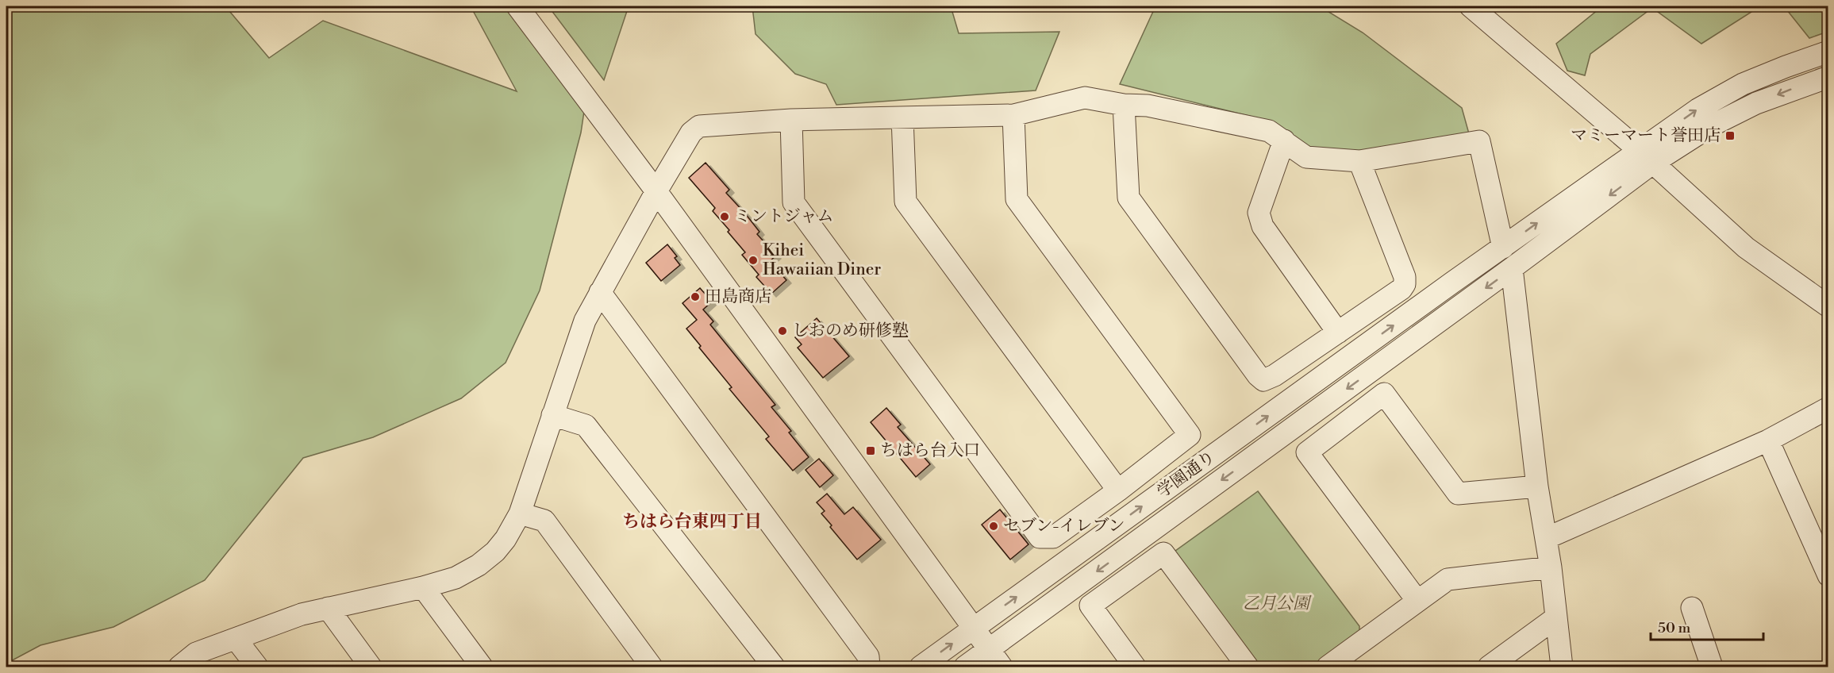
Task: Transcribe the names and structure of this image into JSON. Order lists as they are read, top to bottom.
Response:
{
  "streets": {
    "street": ["学園通り"]
  },
  "districts": ["ちはら台東四丁目"],
  "parks": ["乙月公園"],
  "places": {
    "transit": ["マミーマート誉田店", "ちはら台入口"],
    "other": [
      "ミントジャム",
      "Kihei Hawaiian Diner",
      "田島商店",
      "しおのめ研修塾",
      "セブン-イレブン"
    ]
  },
  "scale_bar": "50 m"
}
